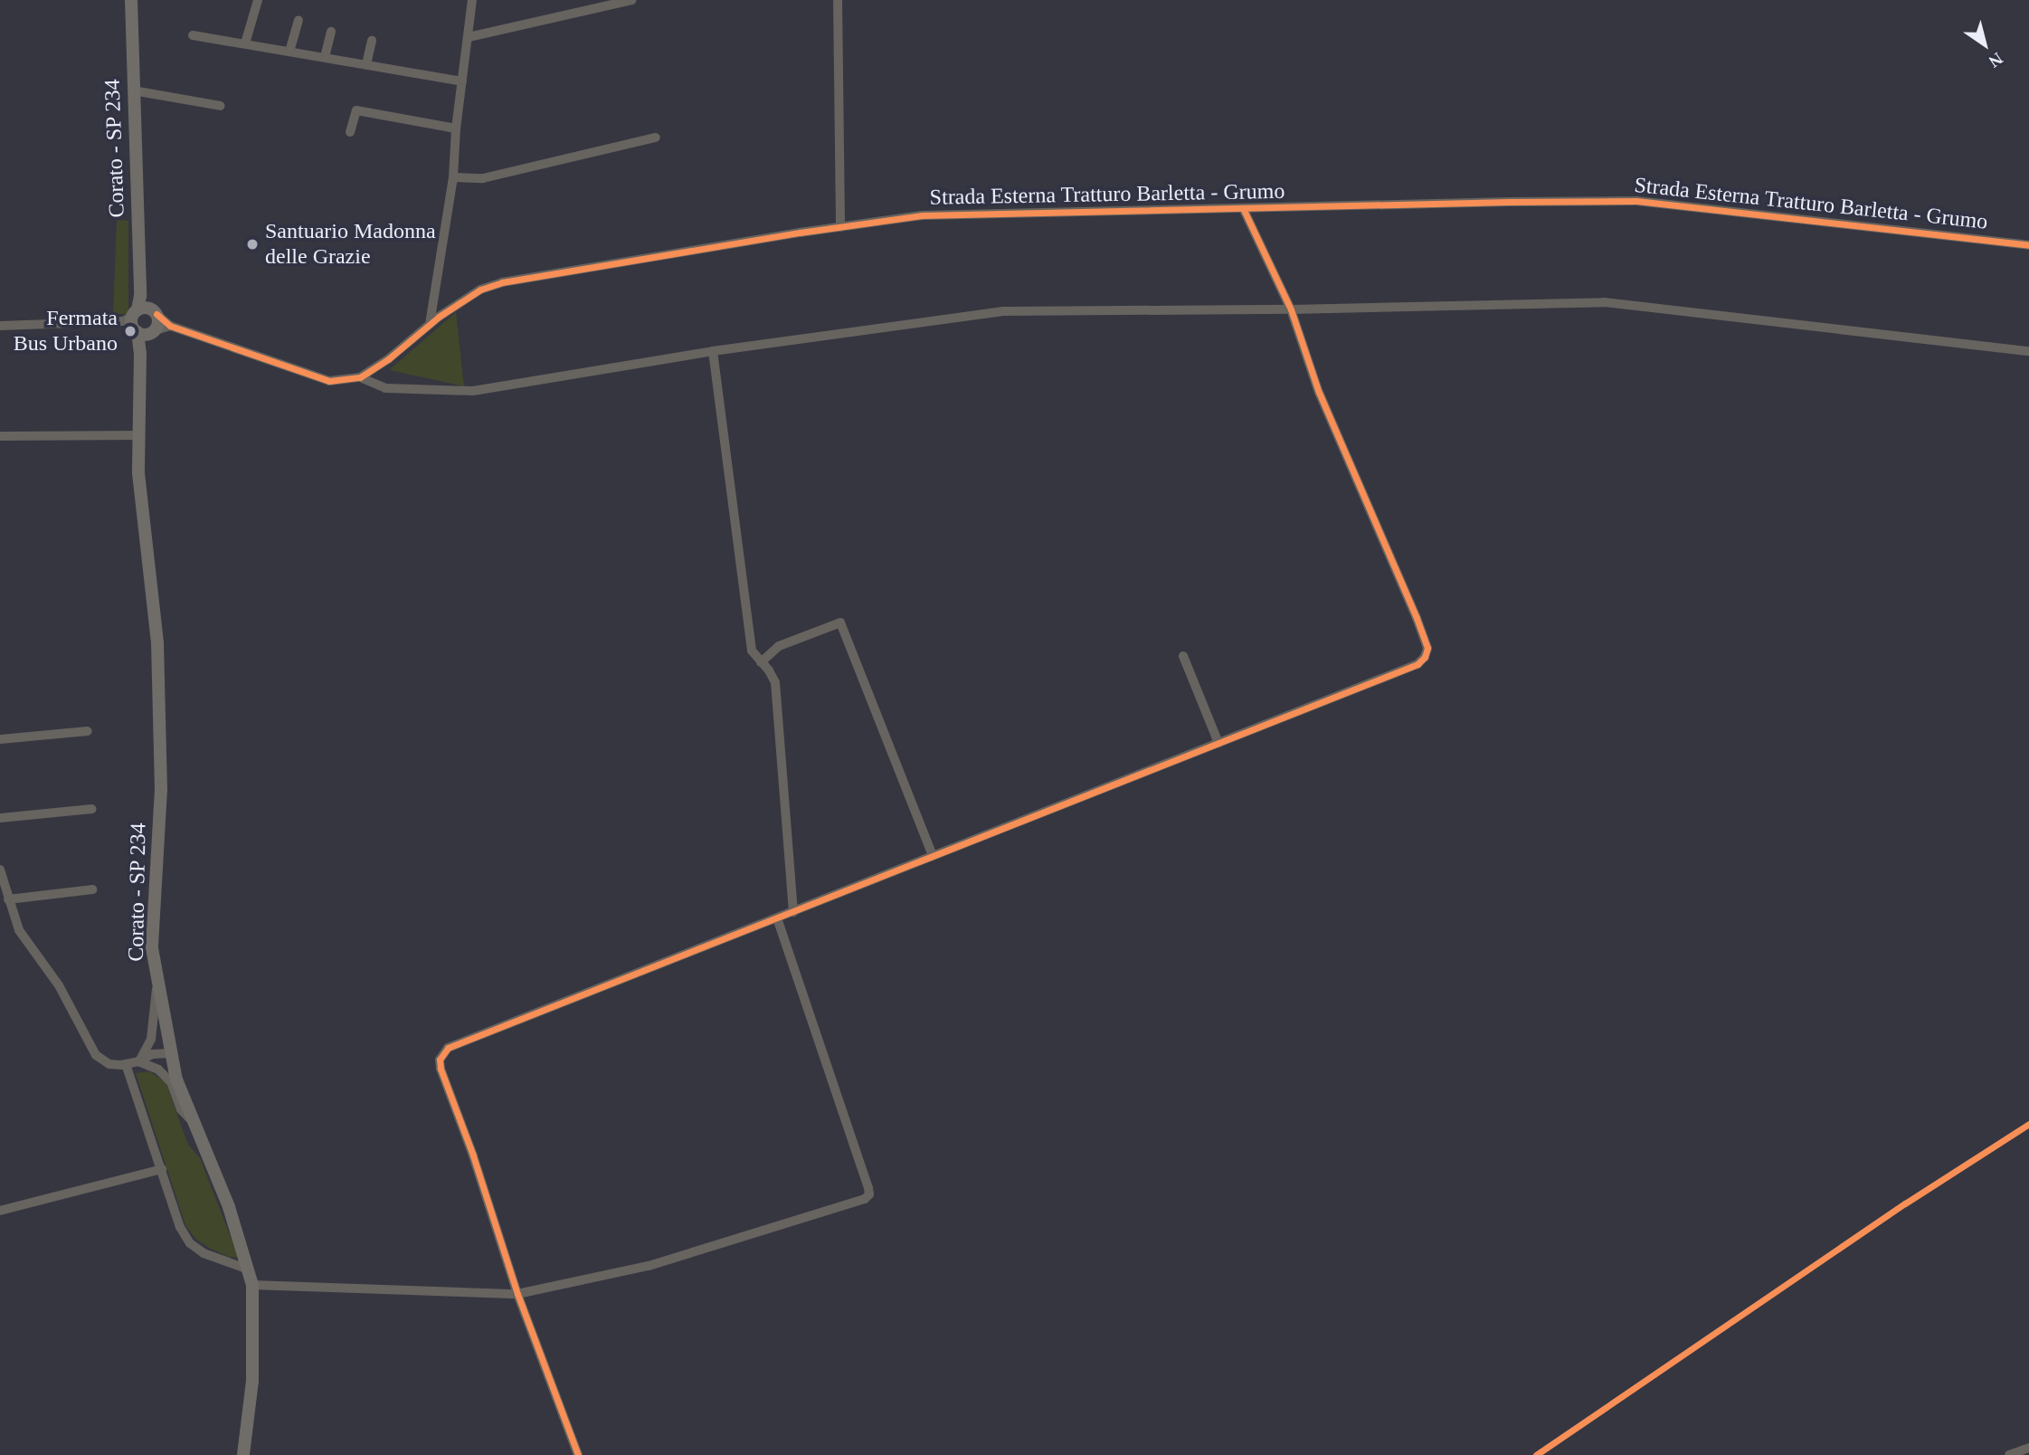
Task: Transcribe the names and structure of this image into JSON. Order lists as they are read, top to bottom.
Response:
{
  "streets": {
    "main road": ["Corato - SP 234"],
    "street": ["Strada Esterna Tratturo Barletta - Grumo"]
  },
  "crossings": [
    ["Corato - SP 234", "Strada Esterna Tratturo Barletta - Grumo"]
  ],
  "places": ["Santuario Madonna delle Grazie", "Fermata Bus Urbano"],
  "north": "bottom right"
}
